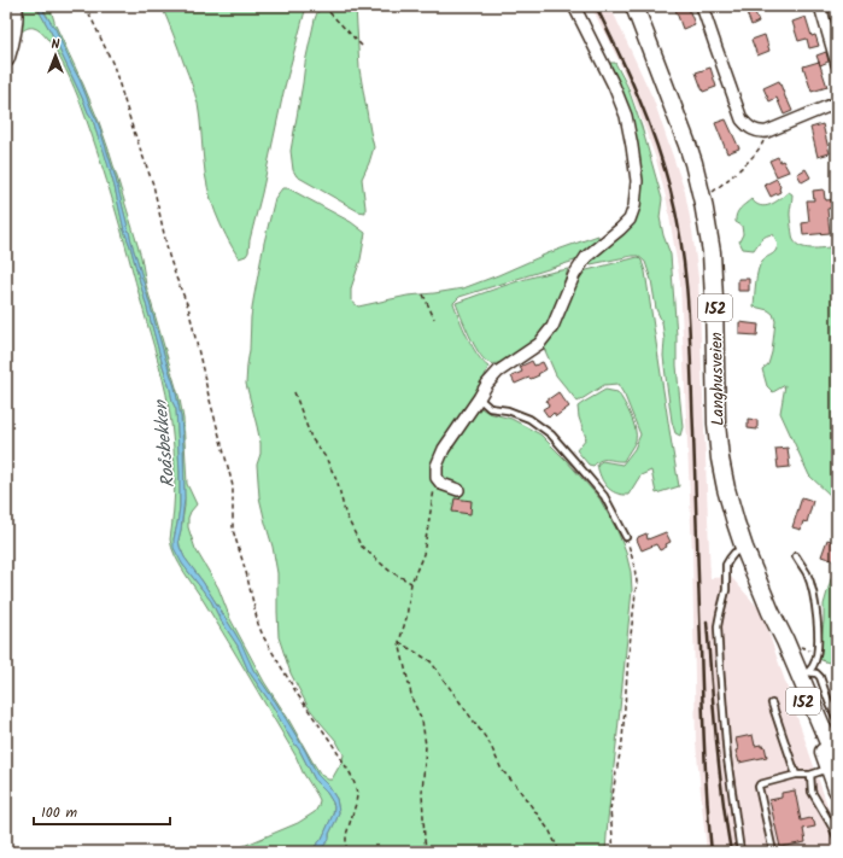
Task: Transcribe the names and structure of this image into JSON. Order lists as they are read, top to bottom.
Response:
{
  "streets": {
    "main road": ["152", "Langhusveien"]
  },
  "water": ["Roåsbekken"],
  "scale_bar": "100 m",
  "north": "top"
}
